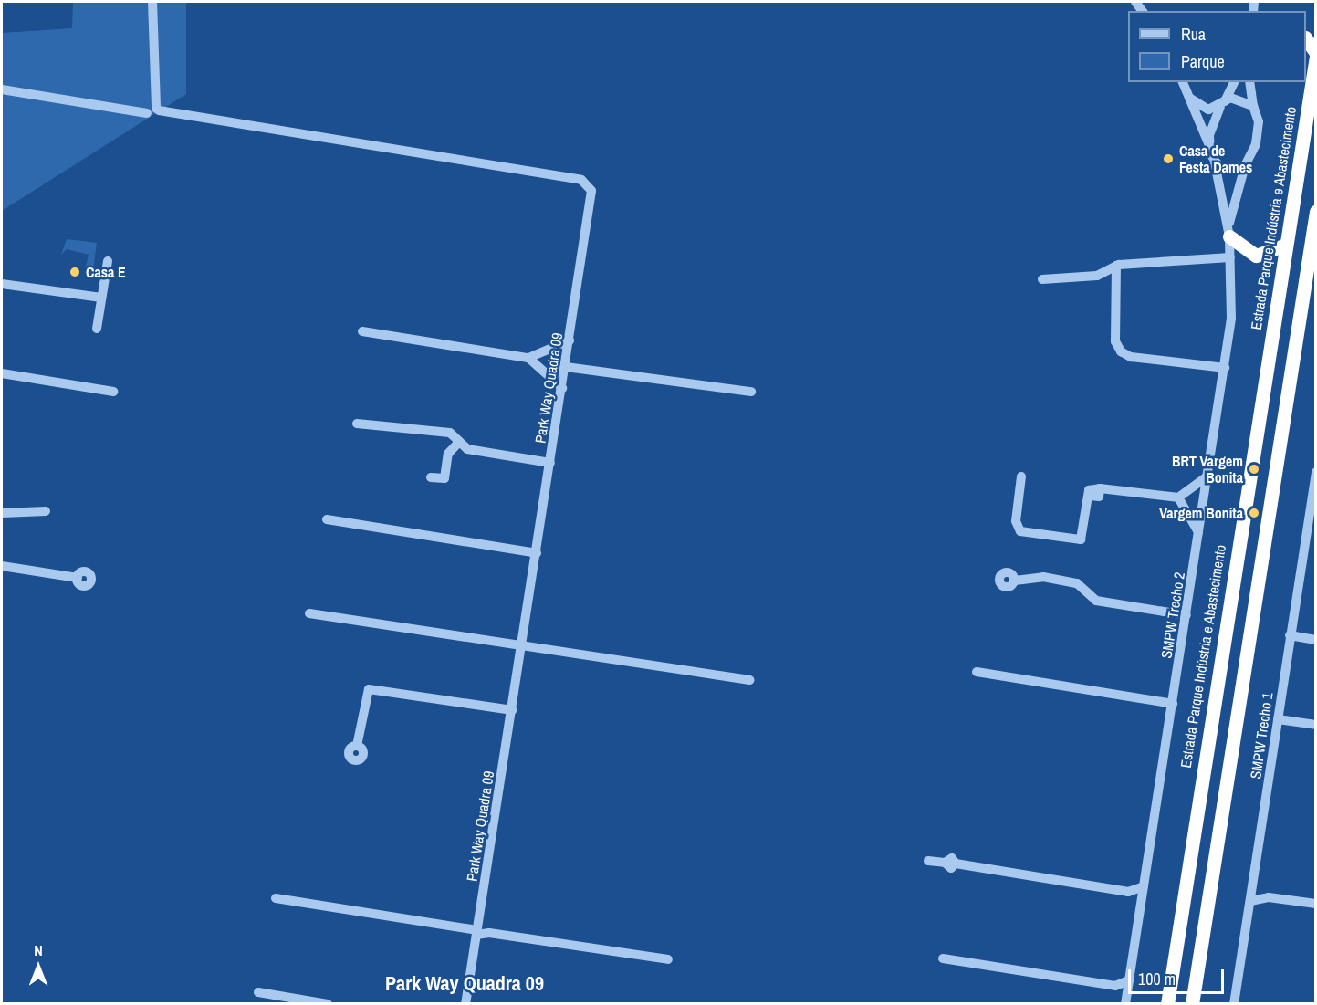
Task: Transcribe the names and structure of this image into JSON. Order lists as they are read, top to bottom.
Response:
{
  "streets": {
    "highway": ["Estrada Parque Indústria e Abastecimento"],
    "street": ["Park Way Quadra 09", "SMPW Trecho 2", "SMPW Trecho 1"]
  },
  "districts": ["Park Way Quadra 09"],
  "places": [
    "Casa de Festa Dames",
    "Casa E",
    "BRT Vargem Bonita",
    "Vargem Bonita"
  ],
  "legend": ["Rua", "Parque"],
  "scale_bar": "100 m",
  "north": "top"
}
